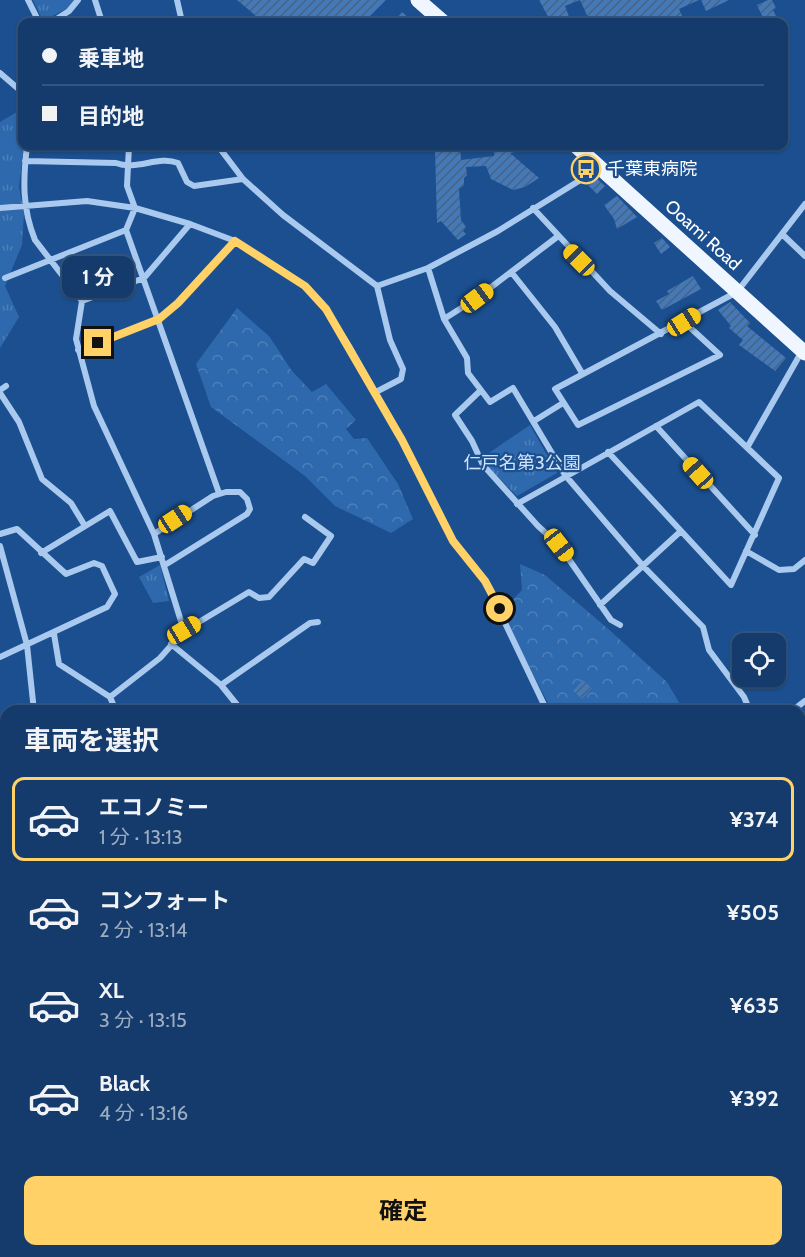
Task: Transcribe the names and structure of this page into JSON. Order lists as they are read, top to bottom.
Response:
{
  "streets": {
    "main road": ["Ooami Road"]
  },
  "parks": ["仁戸名第3公園"],
  "places": {
    "bus stop": ["千葉東病院"]
  },
  "page": {
    "banner": ["乗車地", "目的地"],
    "bubble": "1 分",
    "heading": "車両を選択",
    "list": [
      {
        "name": "エコノミー",
        "note": "1 分 · 13:13",
        "value": "¥374"
      },
      {
        "name": "コンフォート",
        "note": "2 分 · 13:14",
        "value": "¥505"
      },
      {
        "name": "XL",
        "note": "3 分 · 13:15",
        "value": "¥635"
      },
      {
        "name": "Black",
        "note": "4 分 · 13:16",
        "value": "¥392"
      }
    ],
    "buttons": "確定"
  }
}
